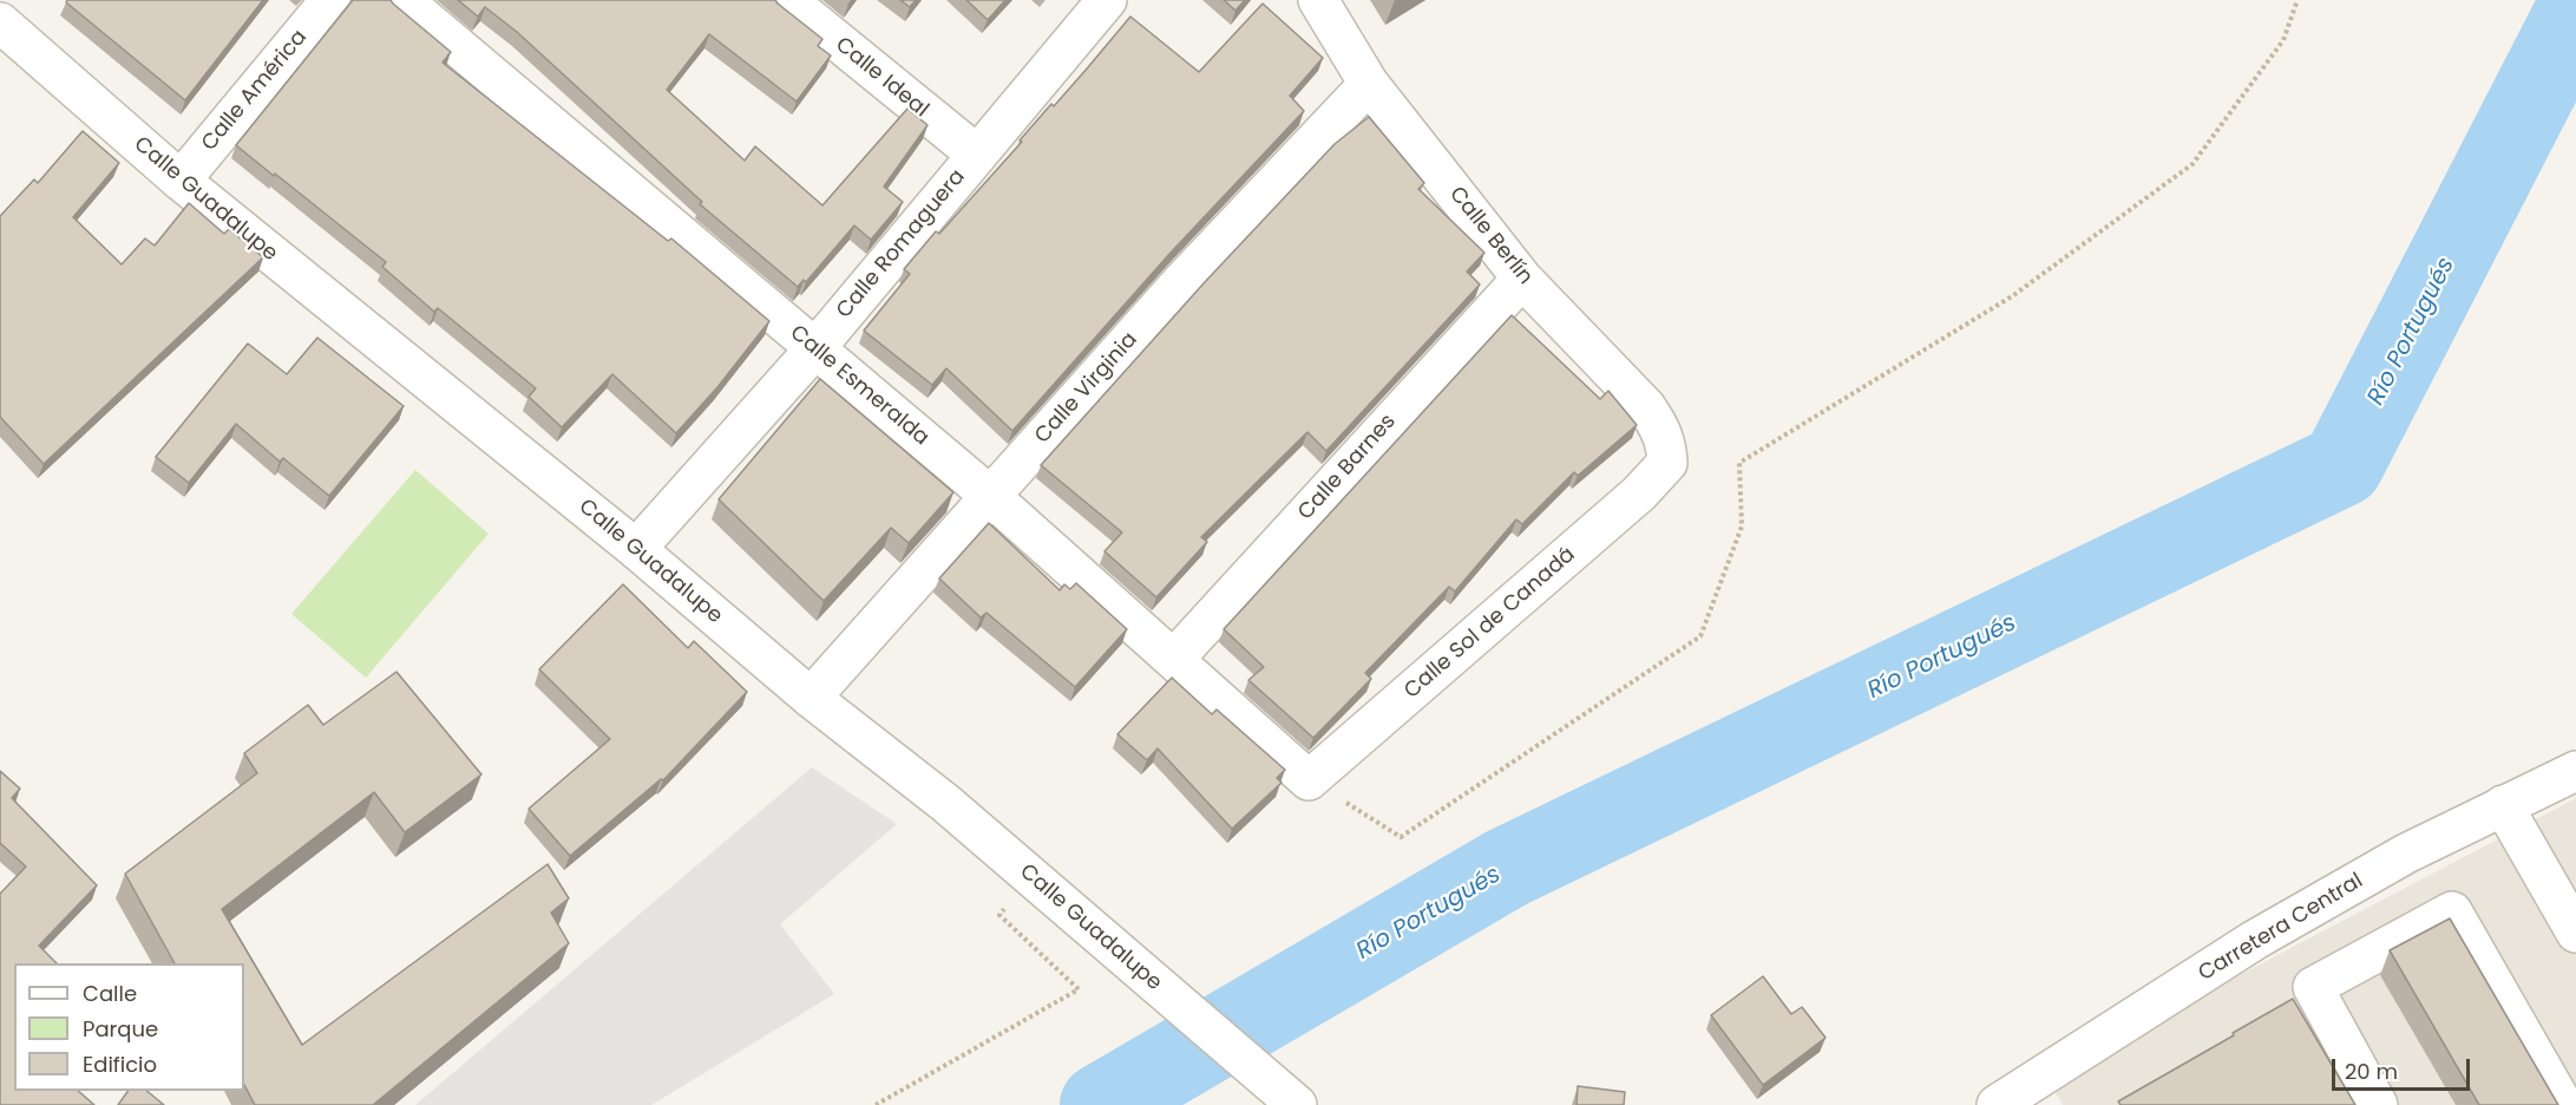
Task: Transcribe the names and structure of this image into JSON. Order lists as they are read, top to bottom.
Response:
{
  "streets": {
    "street": [
      "Calle Ideal",
      "Calle América",
      "Calle Guadalupe",
      "Calle Berlín",
      "Calle Romaguera",
      "Calle Esmeralda",
      "Calle Virginia",
      "Calle Barnes",
      "Calle Sol de Canadá",
      "Carretera Central"
    ]
  },
  "crossings": [
    ["Calle Ideal", "Calle Romaguera"],
    ["Calle América", "Calle Guadalupe"],
    ["Calle Guadalupe", "Calle Romaguera"],
    ["Calle Guadalupe", "Calle Virginia"],
    ["Calle Berlín", "Calle Virginia"],
    ["Calle Berlín", "Calle Barnes"],
    ["Calle Berlín", "Calle Sol de Canadá"],
    ["Calle Romaguera", "Calle Esmeralda"],
    ["Calle Esmeralda", "Calle Virginia"],
    ["Calle Esmeralda", "Calle Barnes"],
    ["Calle Esmeralda", "Calle Sol de Canadá"]
  ],
  "water": ["Río Portugués"],
  "legend": ["Calle", "Parque", "Edificio"],
  "scale_bar": "20 m"
}
